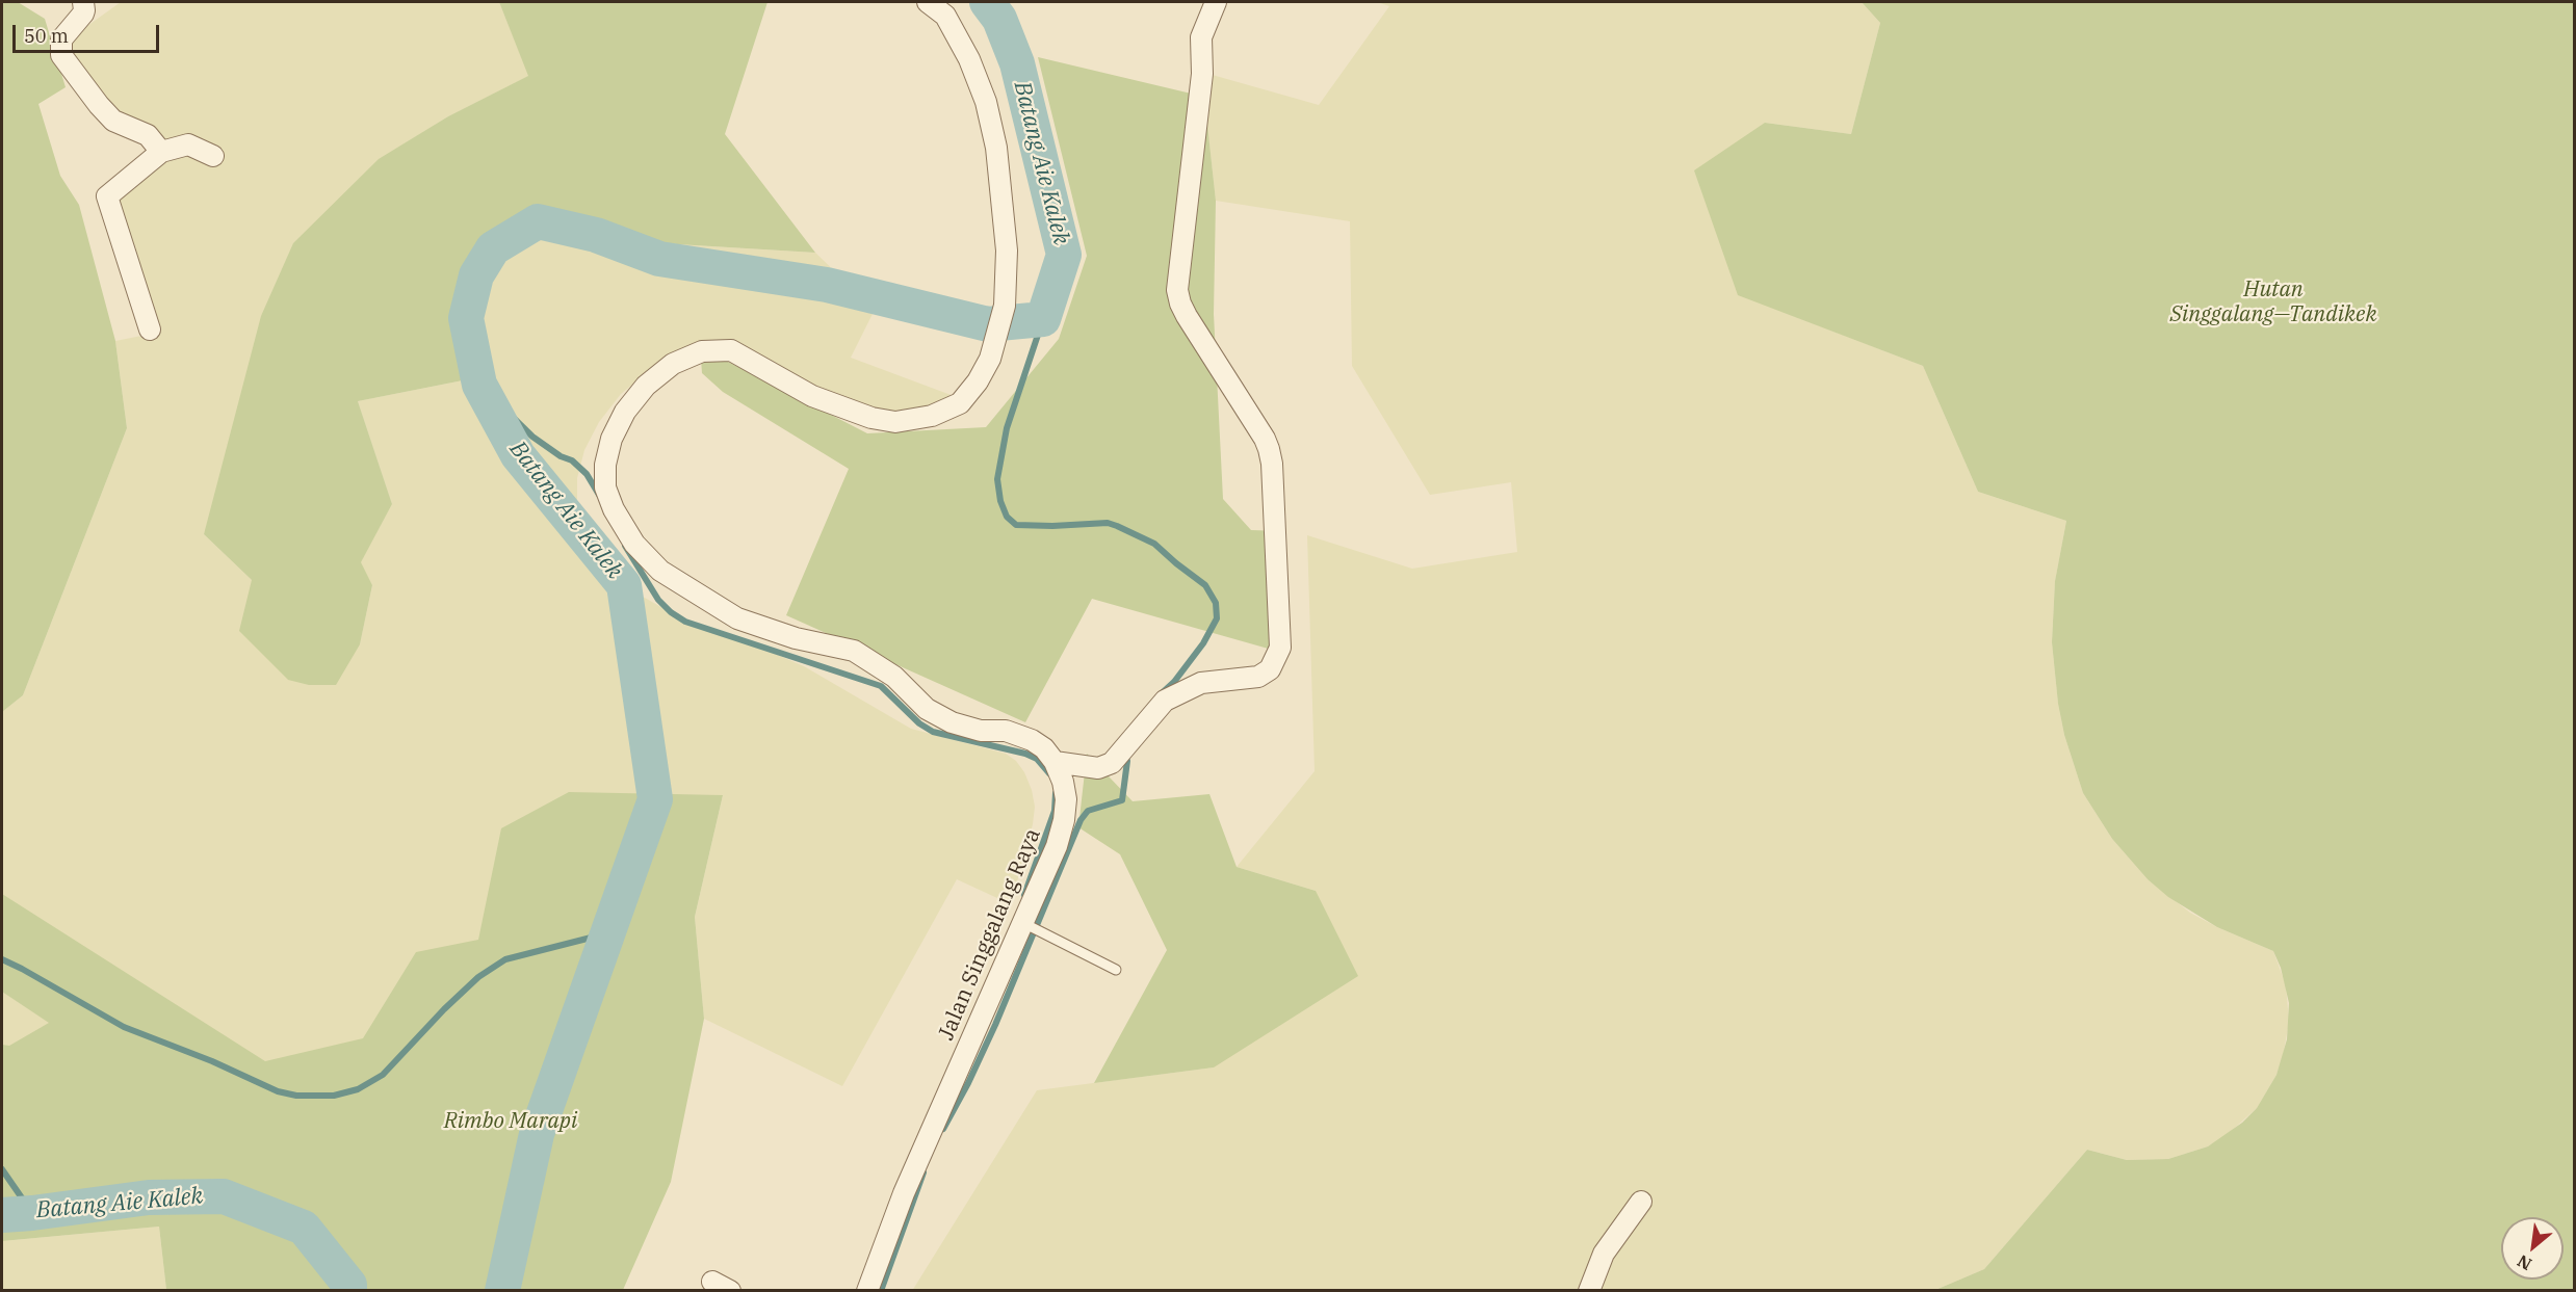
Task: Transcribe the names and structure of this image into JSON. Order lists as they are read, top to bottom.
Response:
{
  "streets": {
    "street": ["Jalan Singgalang Raya"]
  },
  "water": ["Batang Aie Kalek"],
  "parks": ["Hutan Singgalang—Tandikek", "Rimbo Marapi"],
  "scale_bar": "50 m",
  "north": "bottom left"
}
